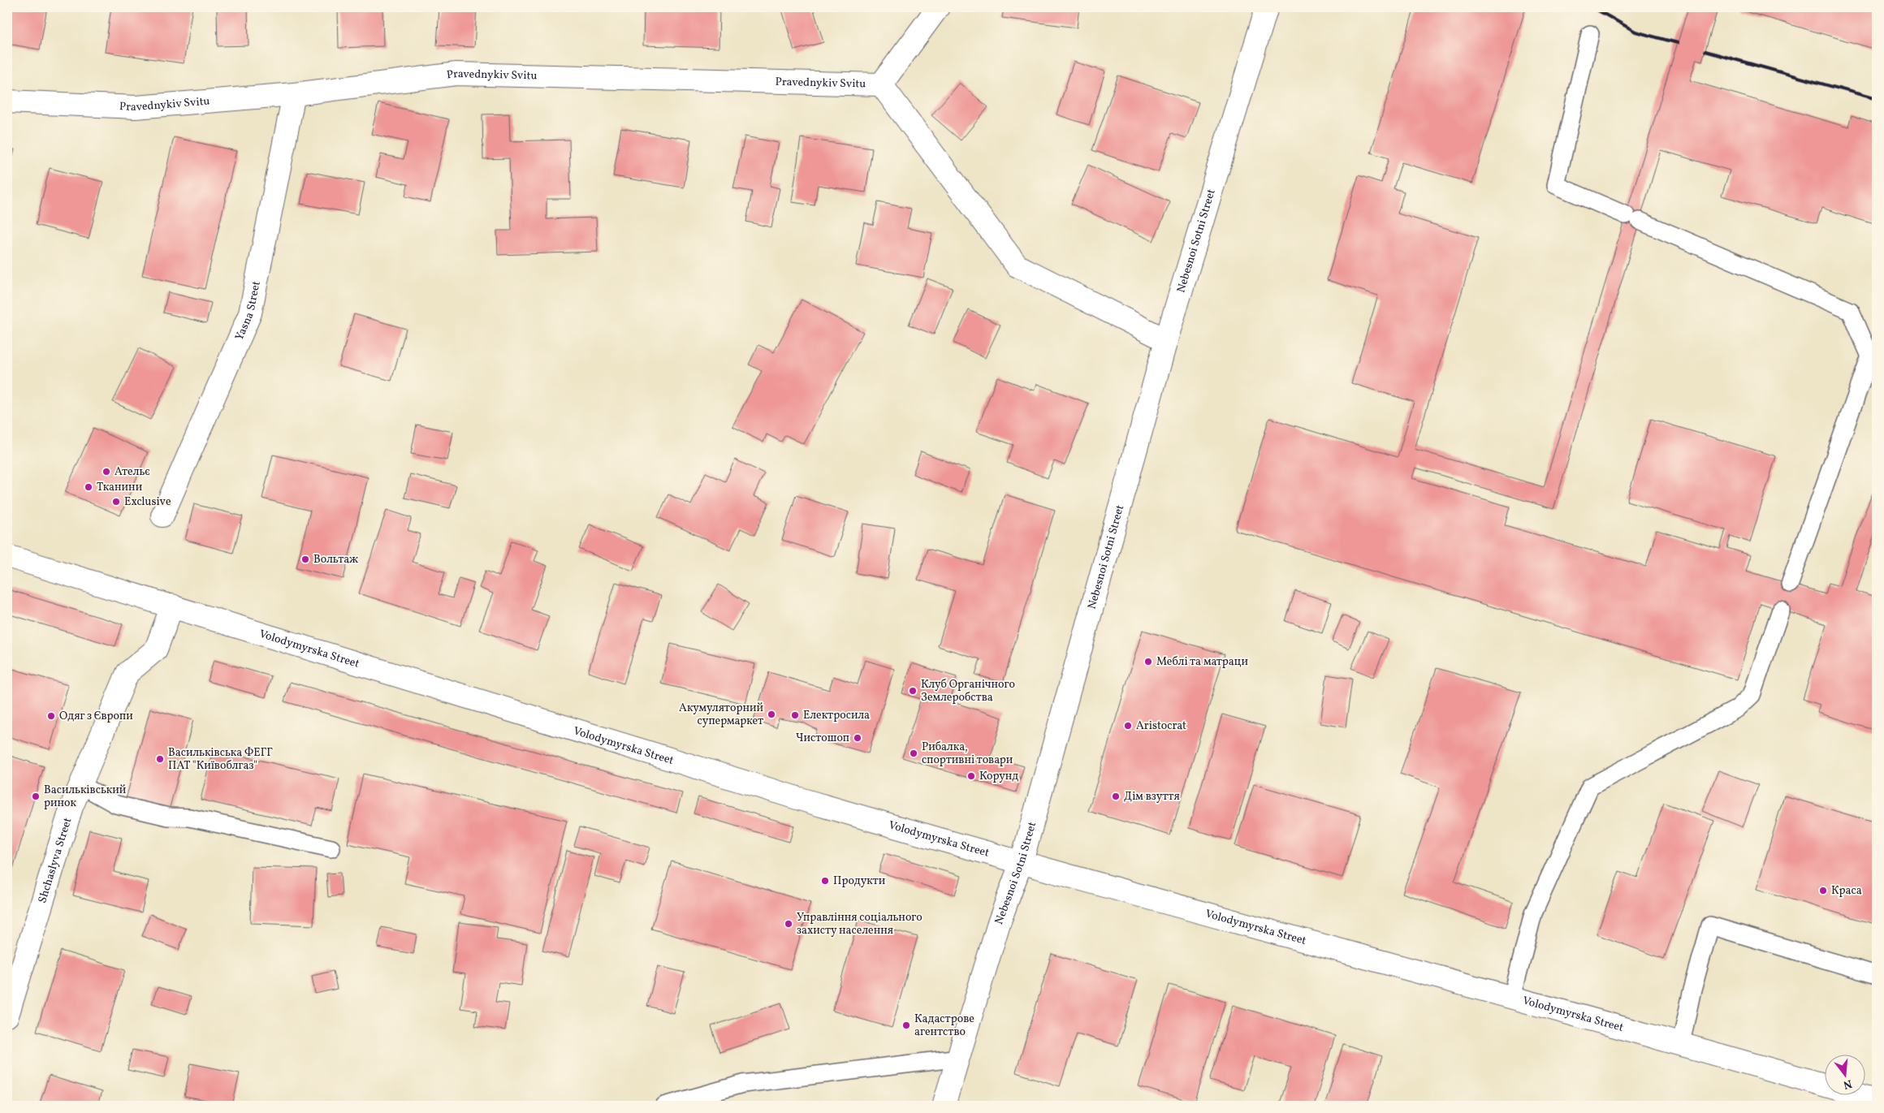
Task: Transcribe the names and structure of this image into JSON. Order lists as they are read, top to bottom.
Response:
{
  "streets": {
    "street": [
      "Pravednykiv Svitu",
      "Nebesnoi Sotni Street",
      "Yasna Street",
      "Volodymyrska Street",
      "Shchaslyva Street"
    ]
  },
  "crossings": [
    ["Pravednykiv Svitu", "Yasna Street"],
    ["Nebesnoi Sotni Street", "Volodymyrska Street"],
    ["Volodymyrska Street", "Shchaslyva Street"]
  ],
  "places": [
    "Ательє",
    "Тканини",
    "Exclusive",
    "Вольтаж",
    "Меблі та матраци",
    "Клуб Органічного Землеробства",
    "Акумуляторний супермаркет",
    "Електросила",
    "Одяг з Європи",
    "Aristocrat",
    "Чистошоп",
    "Рибалка, спортивні товари",
    "Васильківська ФЕГГ ПАТ \"Київоблгаз\"",
    "Корунд",
    "Васильківський ринок",
    "Дім взуття",
    "Продукти",
    "Краса",
    "Управління соціального захисту населення",
    "Кадастрове агентство"
  ],
  "north": "bottom"
}
